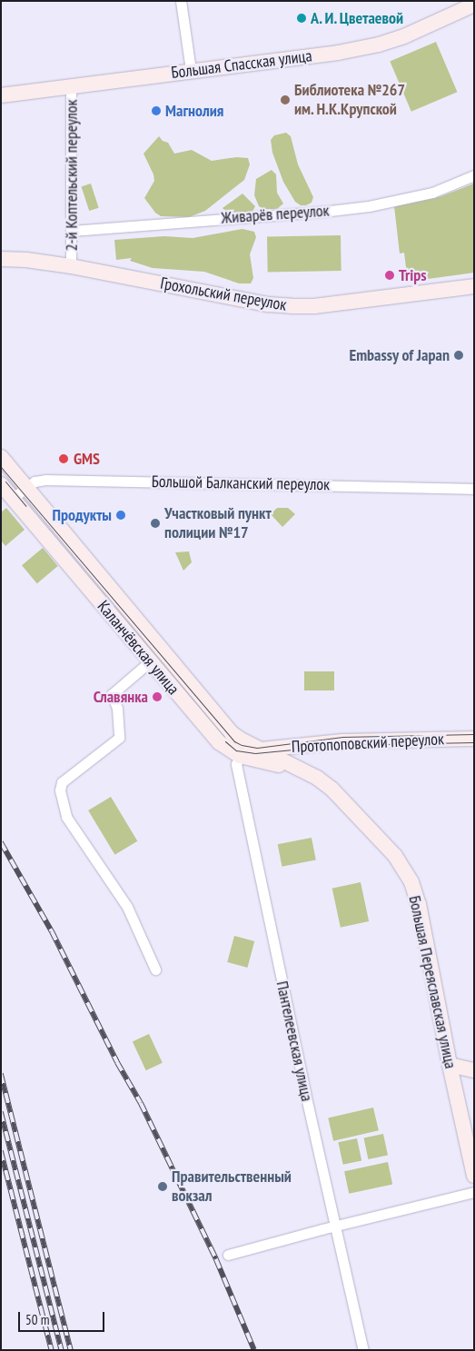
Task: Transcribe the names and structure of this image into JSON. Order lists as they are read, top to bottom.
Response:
{
  "streets": {
    "main road": [
      "Большая Спасская улица",
      "Грохольский переулок",
      "Каланчёвская улица",
      "Протопоповский переулок",
      "Большая Переяславская улица"
    ],
    "street": [
      "2-й Коптельский переулок",
      "Живарёв переулок",
      "Большой Балканский переулок",
      "Пантелеевская улица"
    ]
  },
  "crossings": [
    ["Большая Спасская улица", "2-й Коптельский переулок"],
    ["2-й Коптельский переулок", "Живарёв переулок"],
    ["2-й Коптельский переулок", "Грохольский переулок"],
    ["Большой Балканский переулок", "Каланчёвская улица"],
    ["Каланчёвская улица", "Протопоповский переулок"],
    ["Каланчёвская улица", "Большая Переяславская улица"],
    ["Каланчёвская улица", "Пантелеевская улица"],
    ["Протопоповский переулок", "Большая Переяславская улица"]
  ],
  "places": [
    "А. И. Цветаевой",
    "Библиотека №267 им. Н.К.Крупской",
    "Магнолия",
    "Trips",
    "Embassy of Japan",
    "GMS",
    "Продукты",
    "Участковый пункт полиции №17",
    "Славянка",
    "Правительственный вокзал"
  ],
  "scale_bar": "50 m"
}
